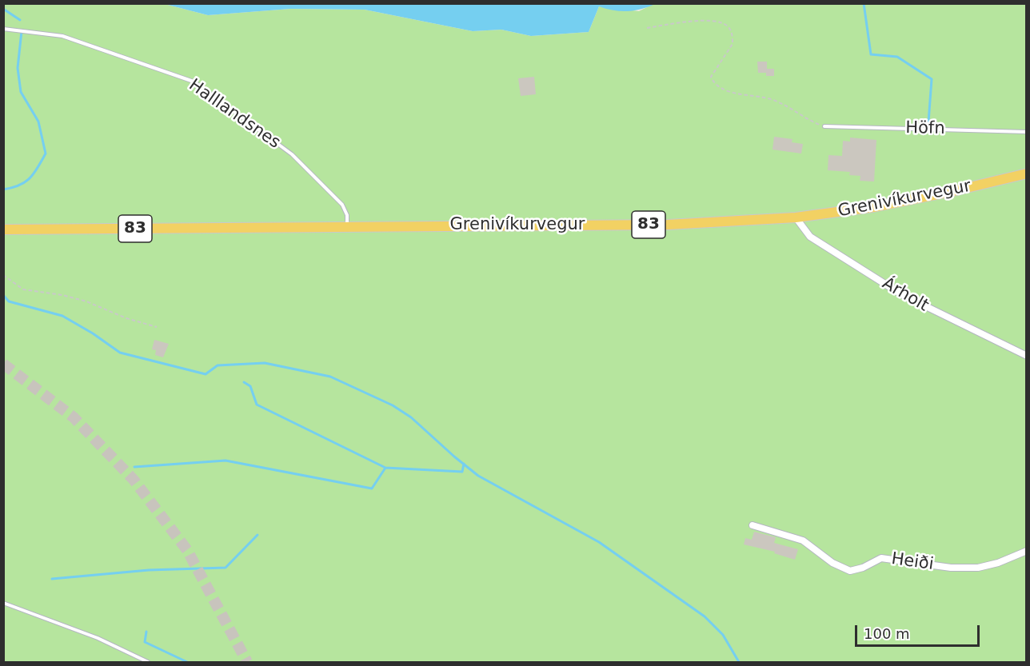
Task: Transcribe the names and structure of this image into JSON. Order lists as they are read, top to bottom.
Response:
{
  "streets": {
    "main road": ["Grenivíkurvegur", "83"],
    "street": ["Árholt", "Heiði"],
    "lane": ["Halllandsnes", "Höfn"]
  },
  "crossings": [
    ["Halllandsnes", "Grenivíkurvegur"],
    ["Grenivíkurvegur", "Árholt"]
  ],
  "scale_bar": "100 m"
}
